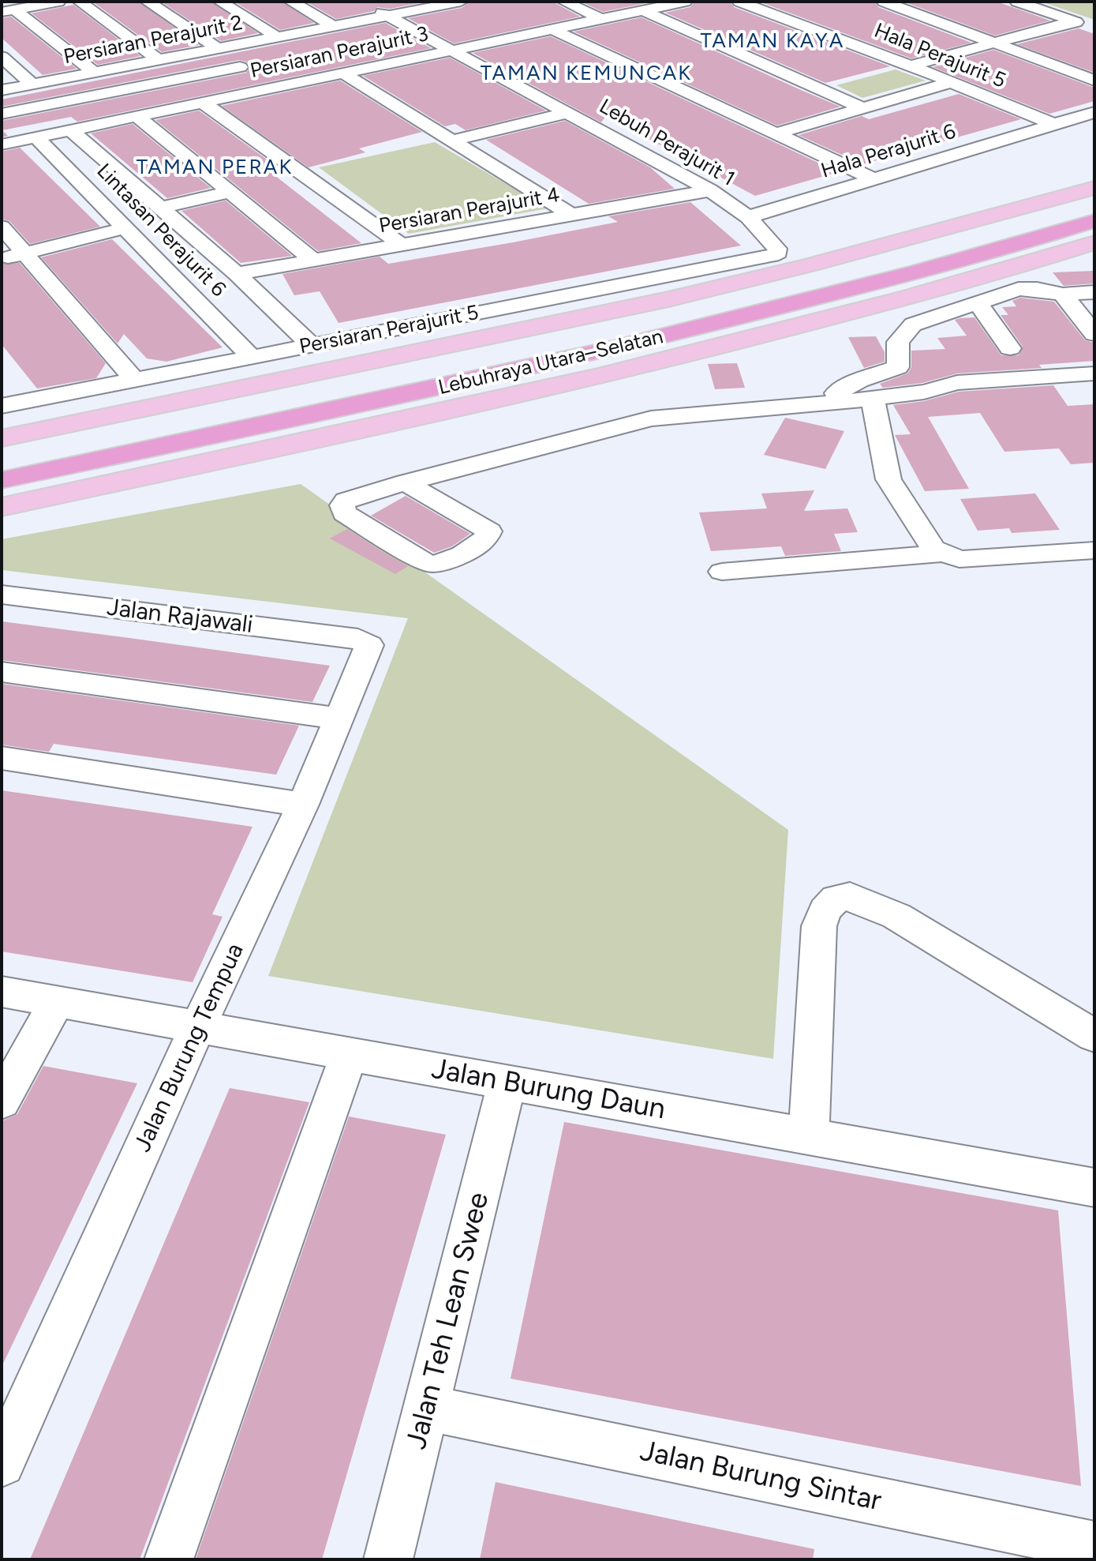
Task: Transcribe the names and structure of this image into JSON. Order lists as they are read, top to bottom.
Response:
{
  "streets": {
    "highway": ["Lebuhraya Utara–Selatan"],
    "street": [
      "Persiaran Perajurit 2",
      "Persiaran Perajurit 3",
      "Hala Perajurit 5",
      "Lebuh Perajurit 1",
      "Hala Perajurit 6",
      "Persiaran Perajurit 4",
      "Lintasan Perajurit 6",
      "Persiaran Perajurit 5",
      "Jalan Rajawali",
      "Jalan Burung Tempua",
      "Jalan Burung Daun",
      "Jalan Teh Lean Swee",
      "Jalan Burung Sintar"
    ]
  },
  "crossings": [
    ["Persiaran Perajurit 2", "Lebuh Perajurit 1"],
    ["Persiaran Perajurit 3", "Lebuh Perajurit 1"],
    ["Persiaran Perajurit 3", "Lintasan Perajurit 6"],
    ["Hala Perajurit 5", "Hala Perajurit 6"],
    ["Lebuh Perajurit 1", "Hala Perajurit 6"],
    ["Lebuh Perajurit 1", "Persiaran Perajurit 4"],
    ["Lebuh Perajurit 1", "Persiaran Perajurit 5"],
    ["Hala Perajurit 6", "Persiaran Perajurit 5"],
    ["Persiaran Perajurit 4", "Lintasan Perajurit 6"],
    ["Lintasan Perajurit 6", "Persiaran Perajurit 5"],
    ["Jalan Rajawali", "Jalan Burung Tempua"],
    ["Jalan Burung Tempua", "Jalan Burung Daun"],
    ["Jalan Burung Daun", "Jalan Teh Lean Swee"],
    ["Jalan Teh Lean Swee", "Jalan Burung Sintar"]
  ],
  "districts": ["TAMAN KAYA", "TAMAN KEMUNCAK", "TAMAN PERAK"]
}
